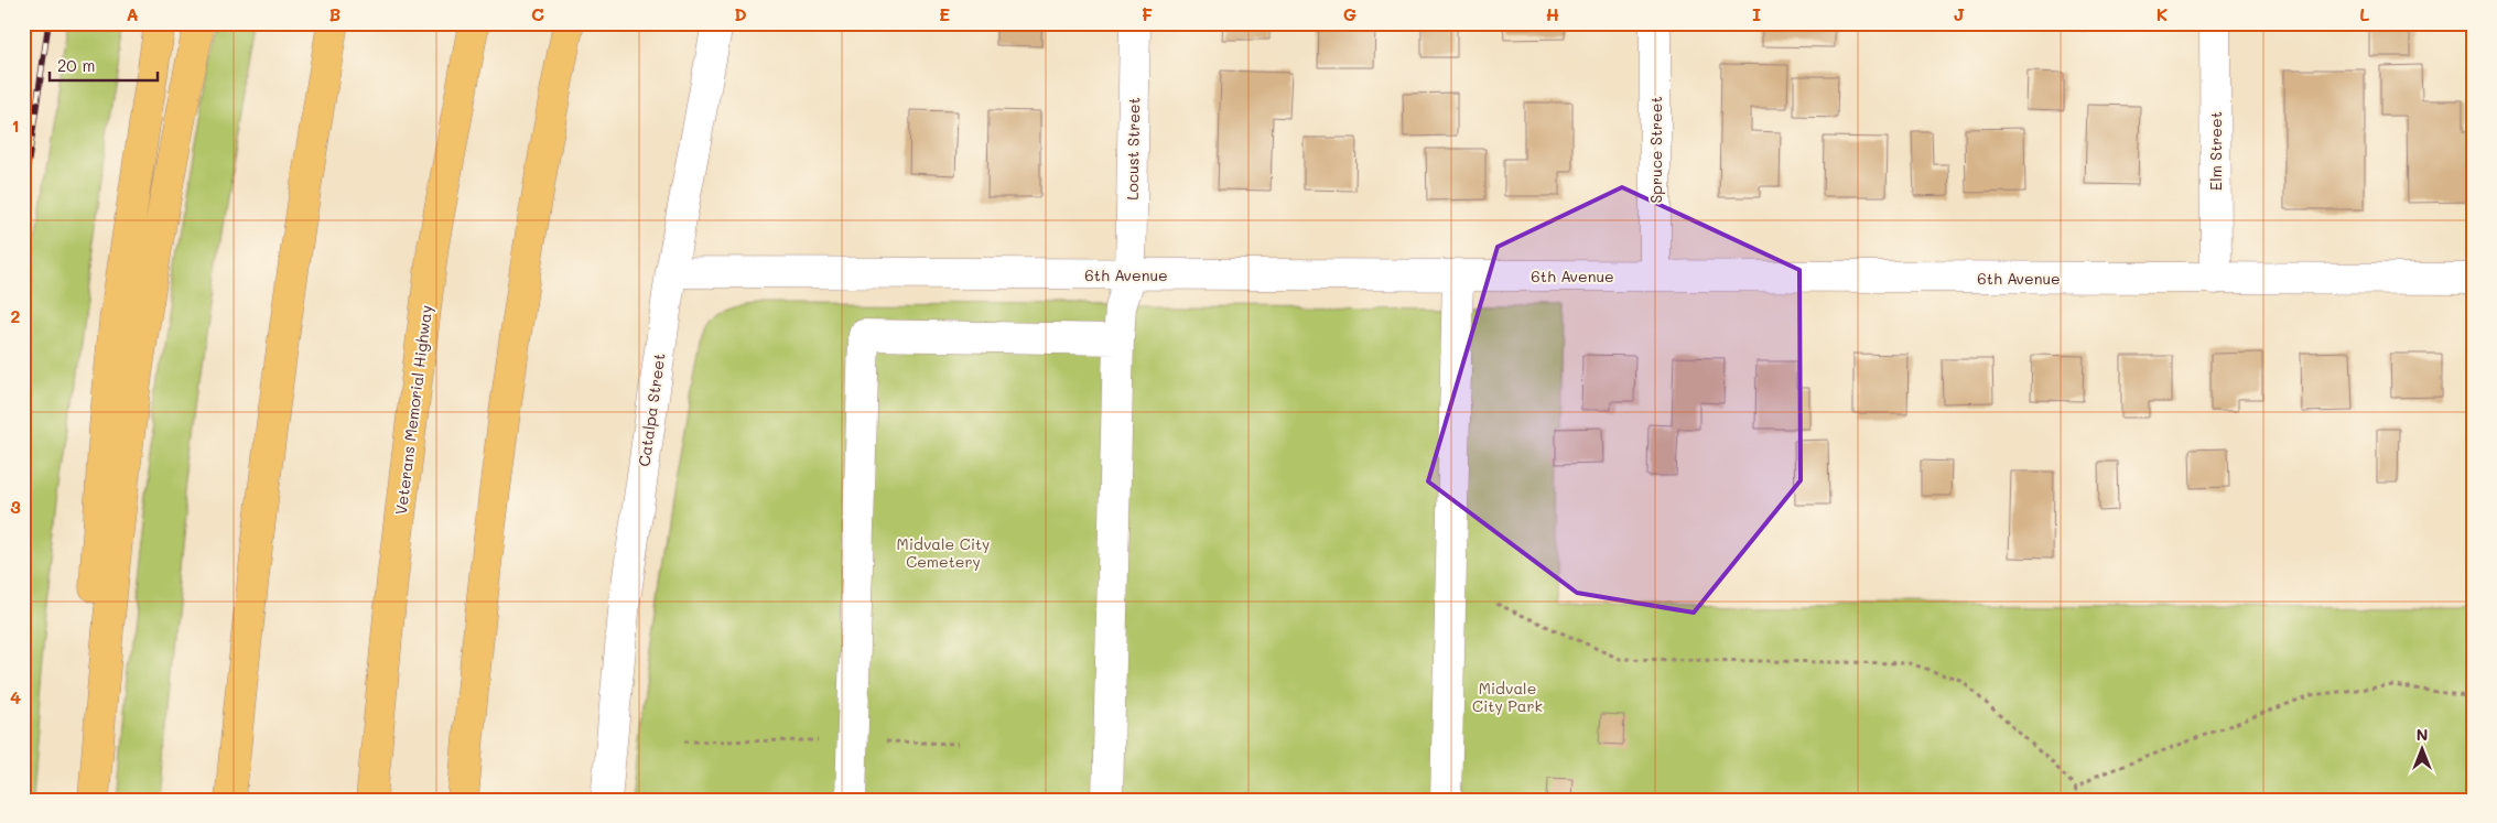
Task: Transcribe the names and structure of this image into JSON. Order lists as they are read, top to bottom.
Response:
{
  "streets": {
    "highway": ["Veterans Memorial Highway"],
    "street": [
      "Locust Street",
      "Spruce Street",
      "Elm Street",
      "6th Avenue",
      "Catalpa Street"
    ]
  },
  "crossings": [
    ["Locust Street", "6th Avenue"],
    ["Spruce Street", "6th Avenue"],
    ["Elm Street", "6th Avenue"],
    ["6th Avenue", "Catalpa Street"]
  ],
  "parks": ["Midvale City Cemetery", "Midvale City Park"],
  "scale_bar": "20 m",
  "north": "top",
  "grid": {
    "columns": [
      "A",
      "B",
      "C",
      "D",
      "E",
      "F",
      "G",
      "H",
      "I",
      "J",
      "K",
      "L"
    ],
    "rows": [
      "1",
      "2",
      "3",
      "4"
    ]
  }
}
